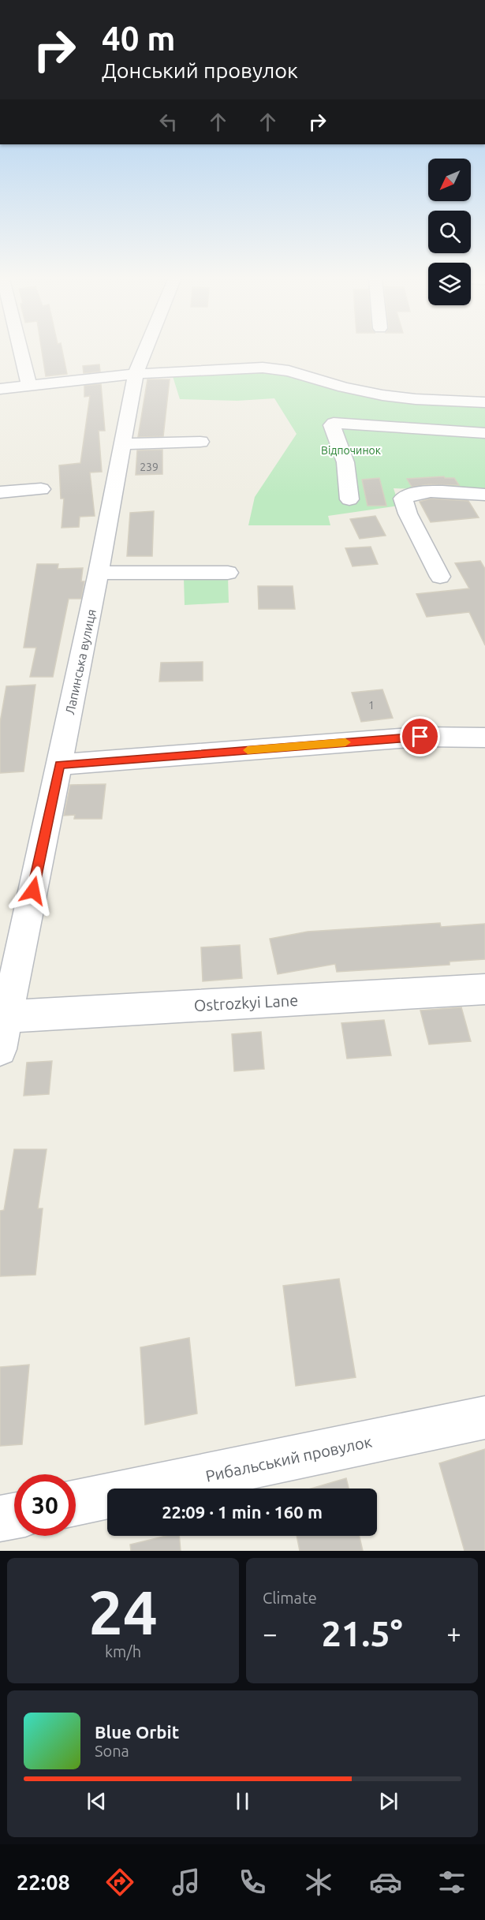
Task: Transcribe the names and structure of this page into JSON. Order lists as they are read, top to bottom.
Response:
{
  "streets": {
    "street": ["Лапинська вулиця", "Ostrozkyi Lane", "Рибальський провулок"]
  },
  "crossings": [
    ["Лапинська вулиця", "Ostrozkyi Lane"]
  ],
  "parks": ["Відпочинок"],
  "house_numbers": ["239", "1"],
  "north": "bottom left",
  "page": {
    "turn": ["40 m", "Донський провулок"],
    "limit": "30",
    "trip": "22:09 · 1 min · 160 m",
    "tile": [
      ["24", "km/h"],
      "Climate"
    ],
    "heat": ["−", "21.5°", "+"],
    "song": ["Blue Orbit", "Sona"],
    "tabs": "22:08"
  }
}
